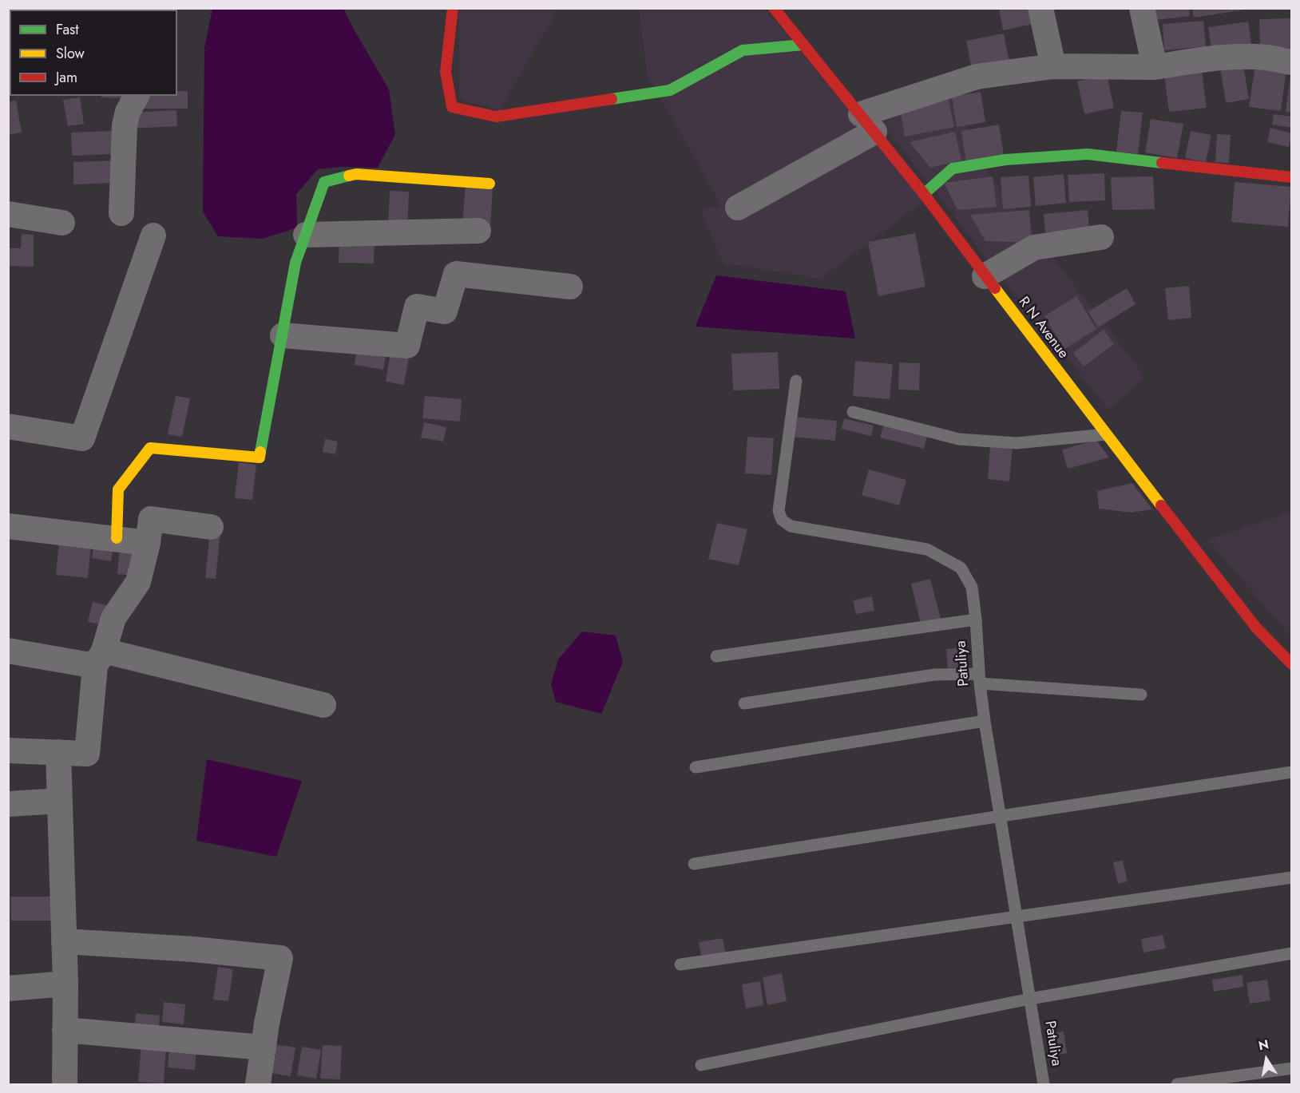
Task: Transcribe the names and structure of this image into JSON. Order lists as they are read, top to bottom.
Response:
{
  "streets": {
    "street": ["R N Avenue"],
    "lane": ["Patuliya"]
  },
  "legend": ["Fast", "Slow", "Jam"],
  "north": "top"
}
